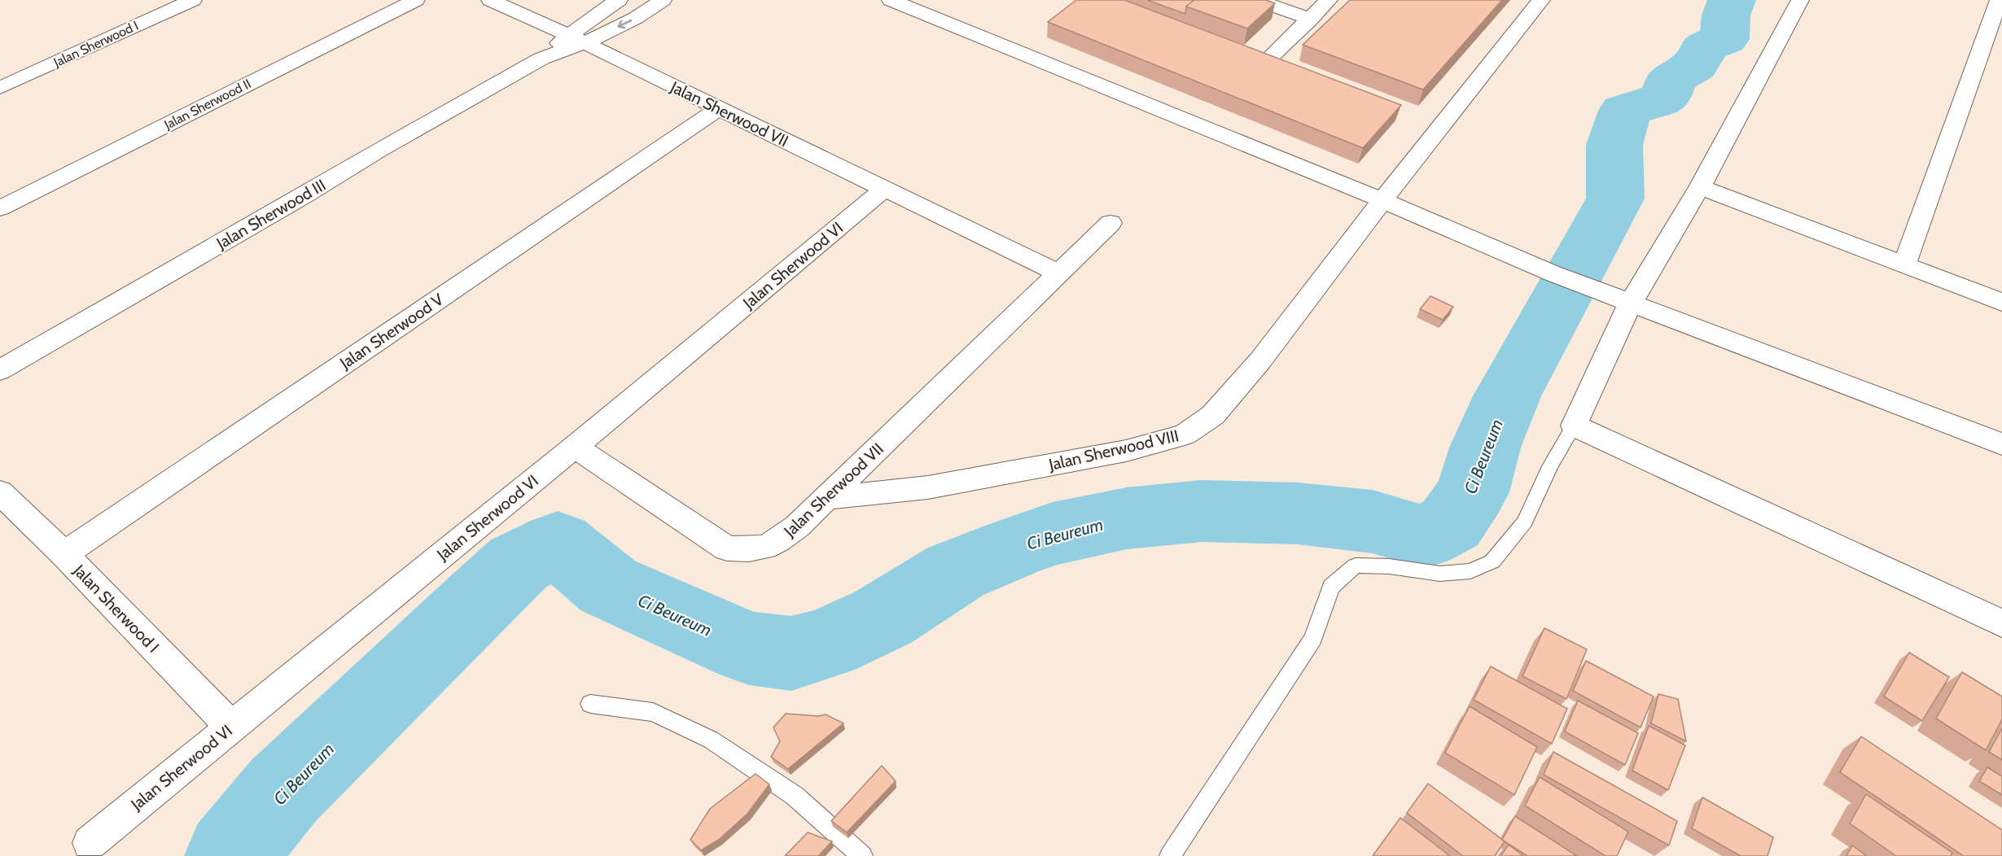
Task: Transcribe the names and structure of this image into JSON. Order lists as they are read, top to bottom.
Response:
{
  "streets": {
    "street": [
      "Jalan Sherwood I",
      "Jalan Sherwood II",
      "Jalan Sherwood VII",
      "Jalan Sherwood III",
      "Jalan Sherwood VI",
      "Jalan Sherwood V",
      "Jalan Sherwood VIII"
    ]
  },
  "crossings": [
    ["Jalan Sherwood I", "Jalan Sherwood VI"],
    ["Jalan Sherwood I", "Jalan Sherwood V"],
    ["Jalan Sherwood VII", "Jalan Sherwood III"],
    ["Jalan Sherwood VII", "Jalan Sherwood VI"],
    ["Jalan Sherwood VII", "Jalan Sherwood V"],
    ["Jalan Sherwood VII", "Jalan Sherwood VIII"]
  ],
  "water": ["Ci Beureum"]
}
